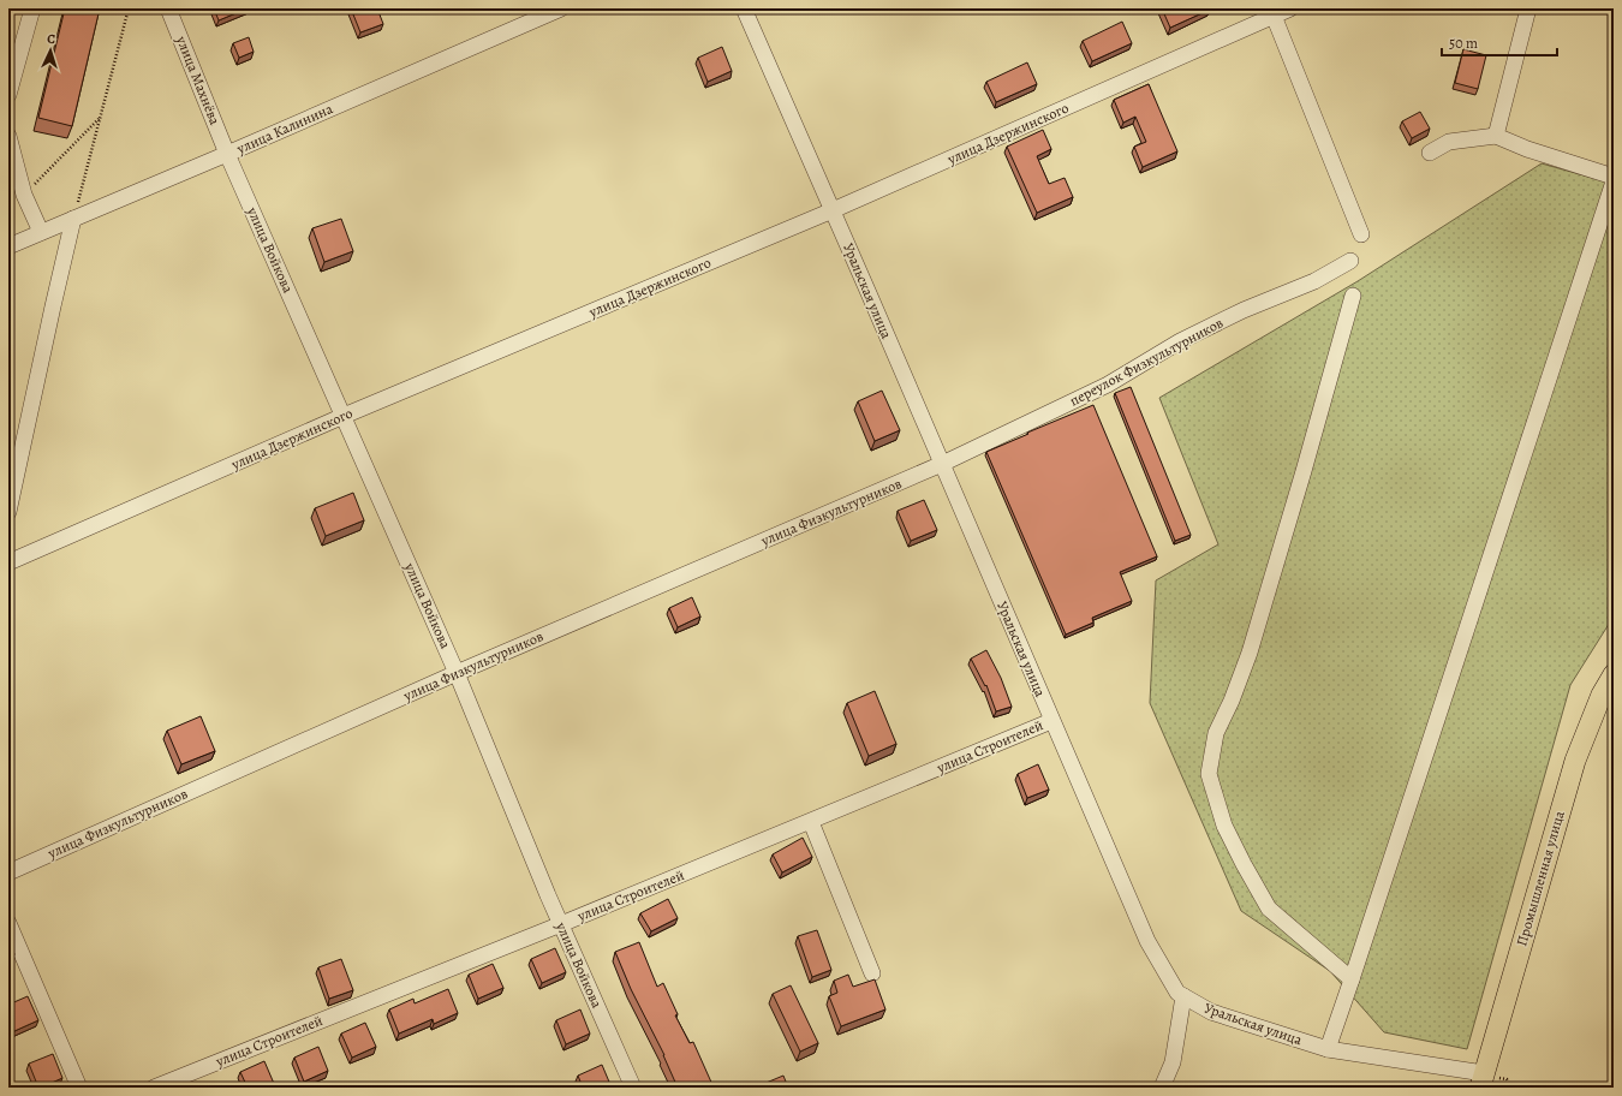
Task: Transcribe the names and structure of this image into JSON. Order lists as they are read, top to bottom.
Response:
{
  "streets": {
    "main road": ["Промышленная улица"],
    "street": [
      "улица Махнёва",
      "улица Калинина",
      "улица Дзержинского",
      "улица Войкова",
      "Уральская улица",
      "переулок Физкультурников",
      "улица Физкультурников",
      "улица Строителей"
    ]
  },
  "crossings": [
    ["улица Махнёва", "улица Калинина"],
    ["улица Махнёва", "улица Войкова"],
    ["улица Калинина", "улица Войкова"],
    ["улица Дзержинского", "улица Войкова"],
    ["улица Дзержинского", "Уральская улица"],
    ["улица Войкова", "улица Физкультурников"],
    ["улица Войкова", "улица Строителей"],
    ["Уральская улица", "переулок Физкультурников"],
    ["Уральская улица", "улица Физкультурников"],
    ["Уральская улица", "улица Строителей"],
    ["Уральская улица", "Промышленная улица"],
    ["переулок Физкультурников", "улица Физкультурников"]
  ],
  "scale_bar": "50 m",
  "north": "top"
}
